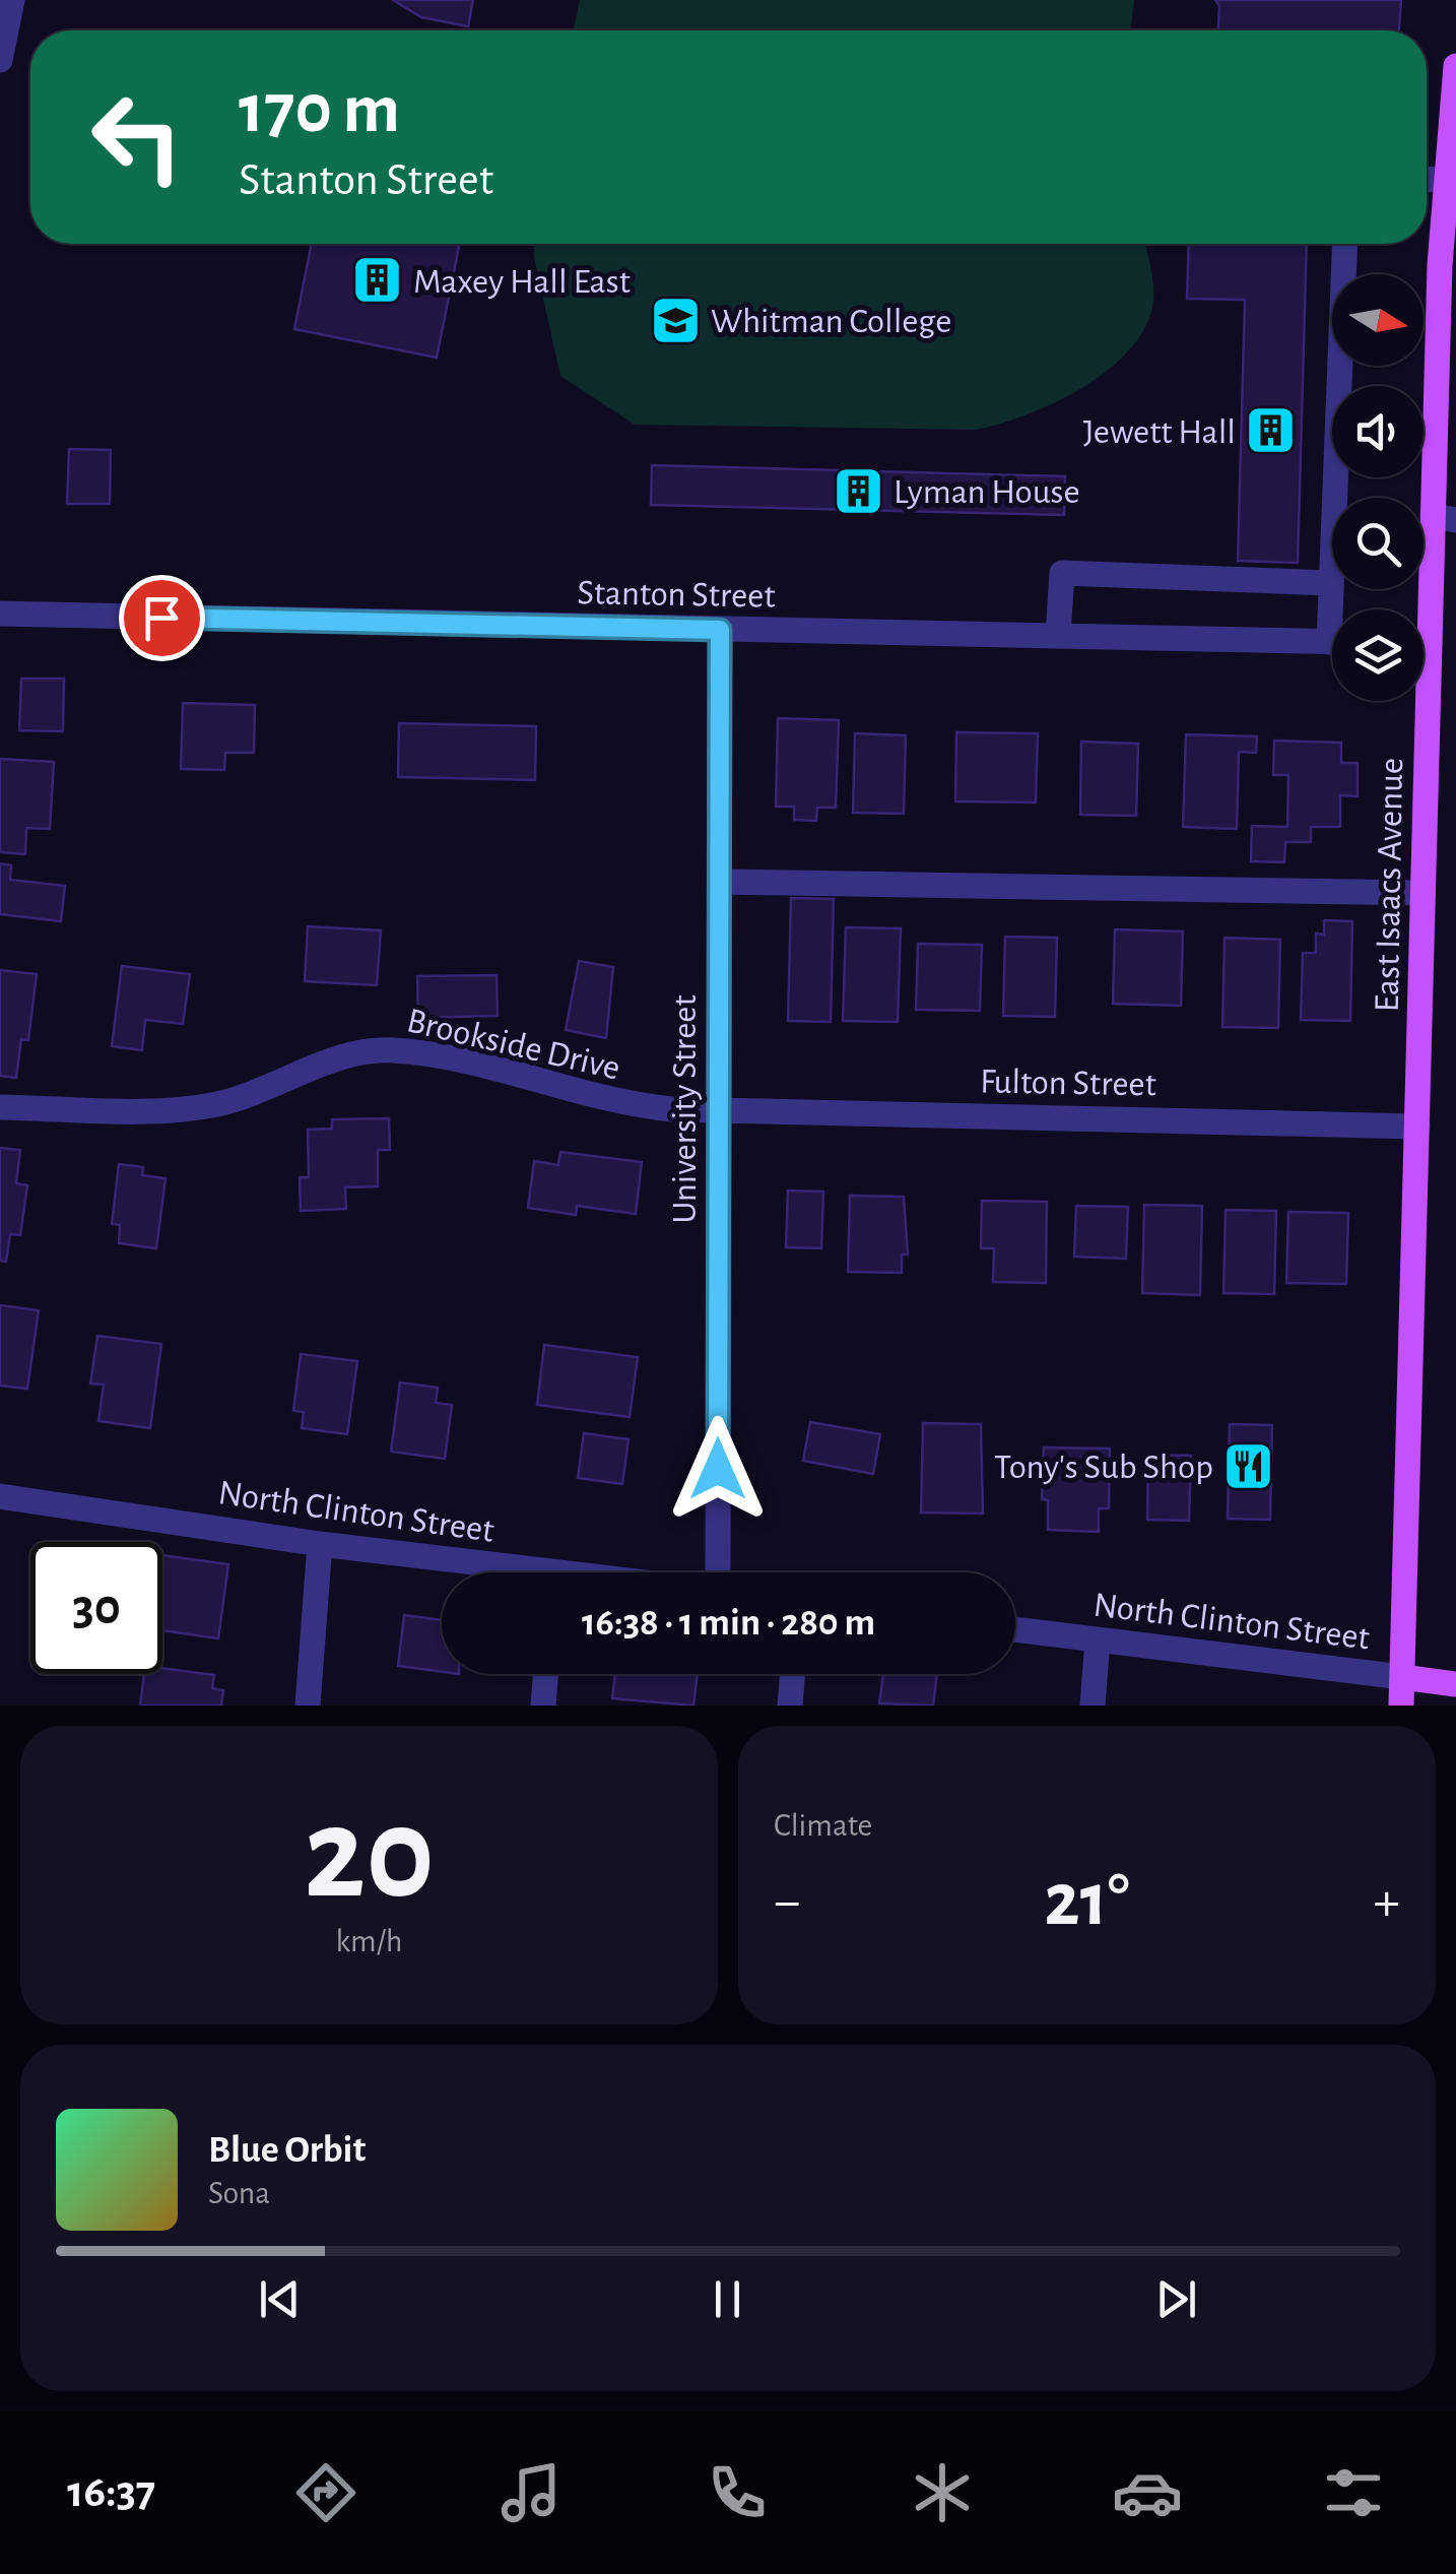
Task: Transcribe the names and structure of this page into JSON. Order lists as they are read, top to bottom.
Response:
{
  "streets": {
    "main road": ["East Isaacs Avenue", "North Clinton Street"],
    "street": [
      "Stanton Street",
      "Brookside Drive",
      "Fulton Street",
      "University Street"
    ]
  },
  "crossings": [
    ["Stanton Street", "University Street"],
    ["East Isaacs Avenue", "Fulton Street"],
    ["East Isaacs Avenue", "North Clinton Street"],
    ["Brookside Drive", "Fulton Street"],
    ["Brookside Drive", "University Street"],
    ["Fulton Street", "University Street"]
  ],
  "places": {
    "building": ["Maxey Hall East", "Jewett Hall", "Lyman House"],
    "school or university": ["Whitman College"],
    "restaurant": ["Tony's Sub Shop"]
  },
  "north": "right",
  "page": {
    "turn": ["170 m", "Stanton Street"],
    "limit": "30",
    "trip": "16:38 · 1 min · 280 m",
    "tile": [
      ["20", "km/h"],
      "Climate"
    ],
    "heat": ["−", "21°", "+"],
    "song": ["Blue Orbit", "Sona"],
    "tabs": "16:37"
  }
}
